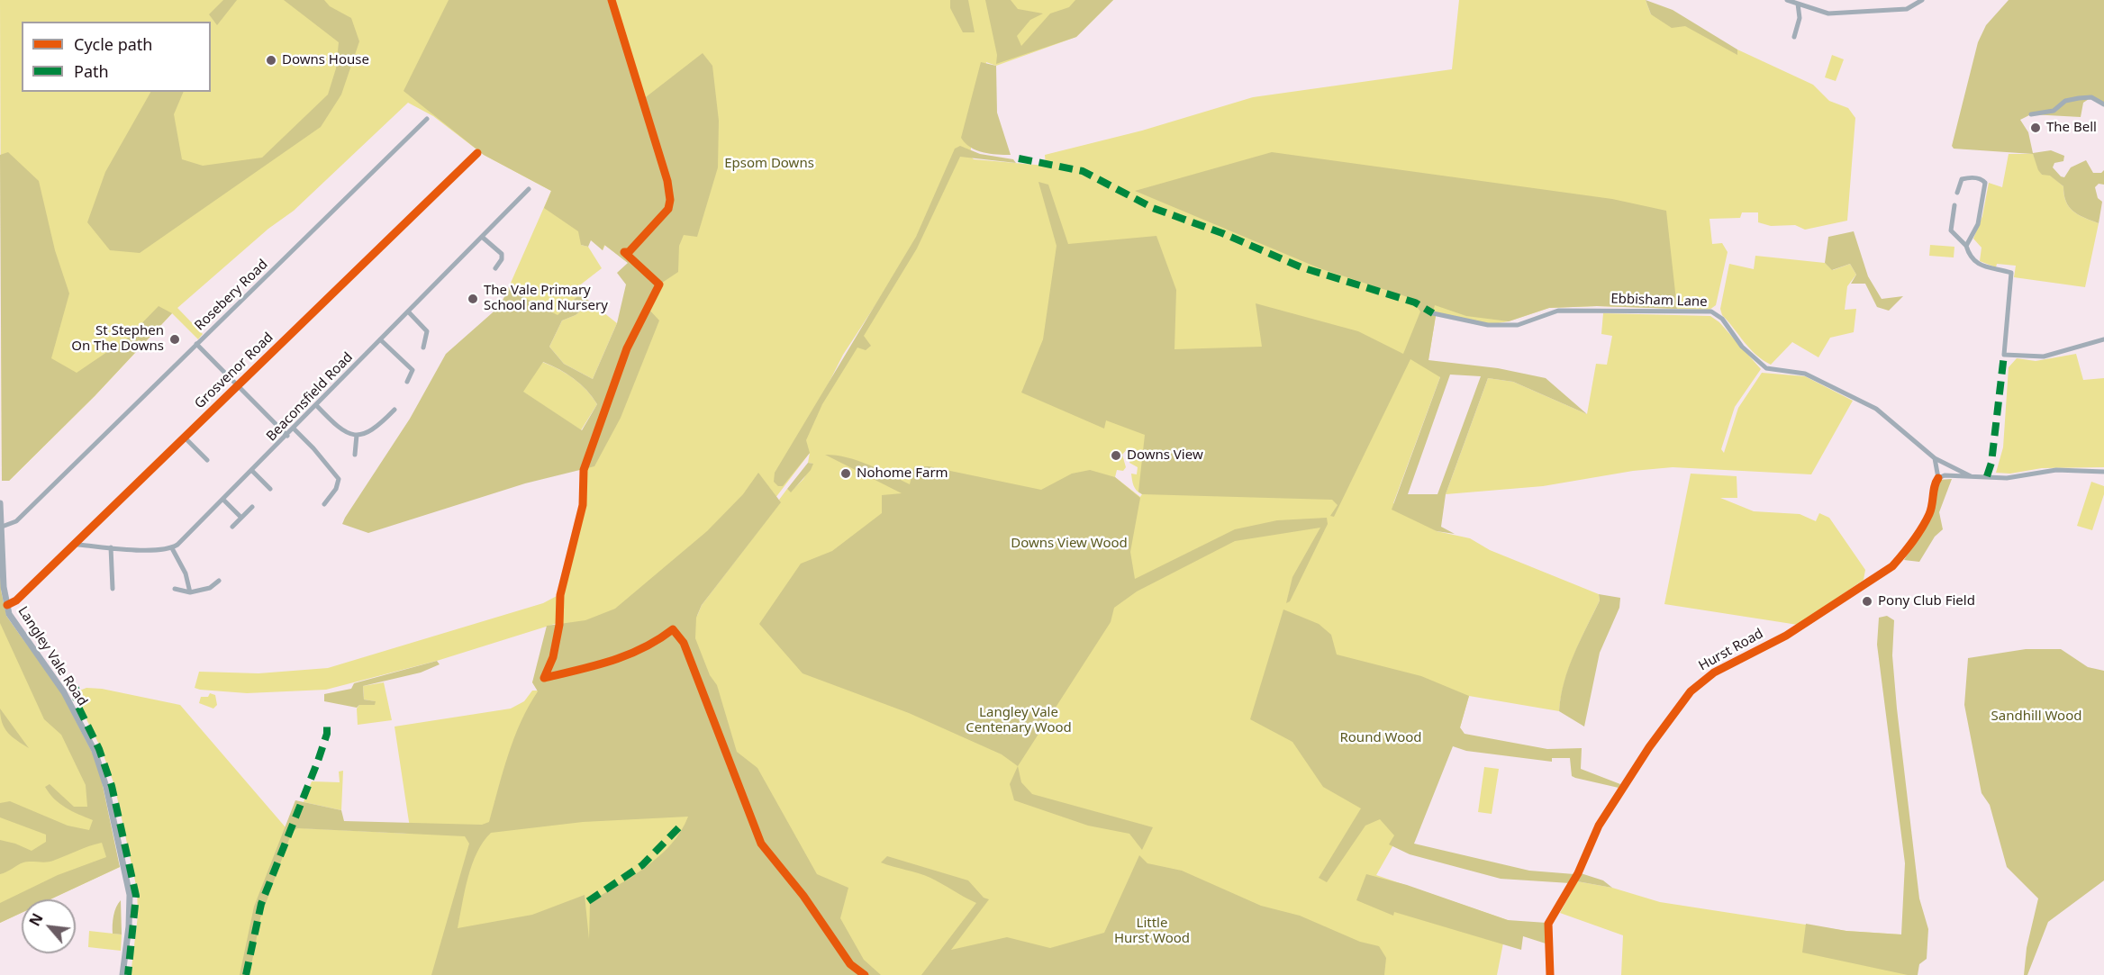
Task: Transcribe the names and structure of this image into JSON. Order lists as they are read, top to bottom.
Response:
{
  "streets": {
    "street": [
      "Rosebery Road",
      "Ebbisham Lane",
      "Grosvenor Road",
      "Beaconsfield Road",
      "Hurst Road",
      "Langley Vale Road"
    ]
  },
  "crossings": [
    ["Rosebery Road", "Langley Vale Road"],
    ["Ebbisham Lane", "Hurst Road"],
    ["Grosvenor Road", "Langley Vale Road"]
  ],
  "parks": [
    "Epsom Downs",
    "Downs View Wood",
    "Langley Vale Centenary Wood",
    "Sandhill Wood",
    "Round Wood",
    "Little Hurst Wood"
  ],
  "places": [
    "Downs House",
    "The Bell",
    "The Vale Primary School and Nursery",
    "St Stephen On The Downs",
    "Downs View",
    "Nohome Farm",
    "Pony Club Field"
  ],
  "legend": ["Cycle path", "Path"],
  "north": "top left"
}
